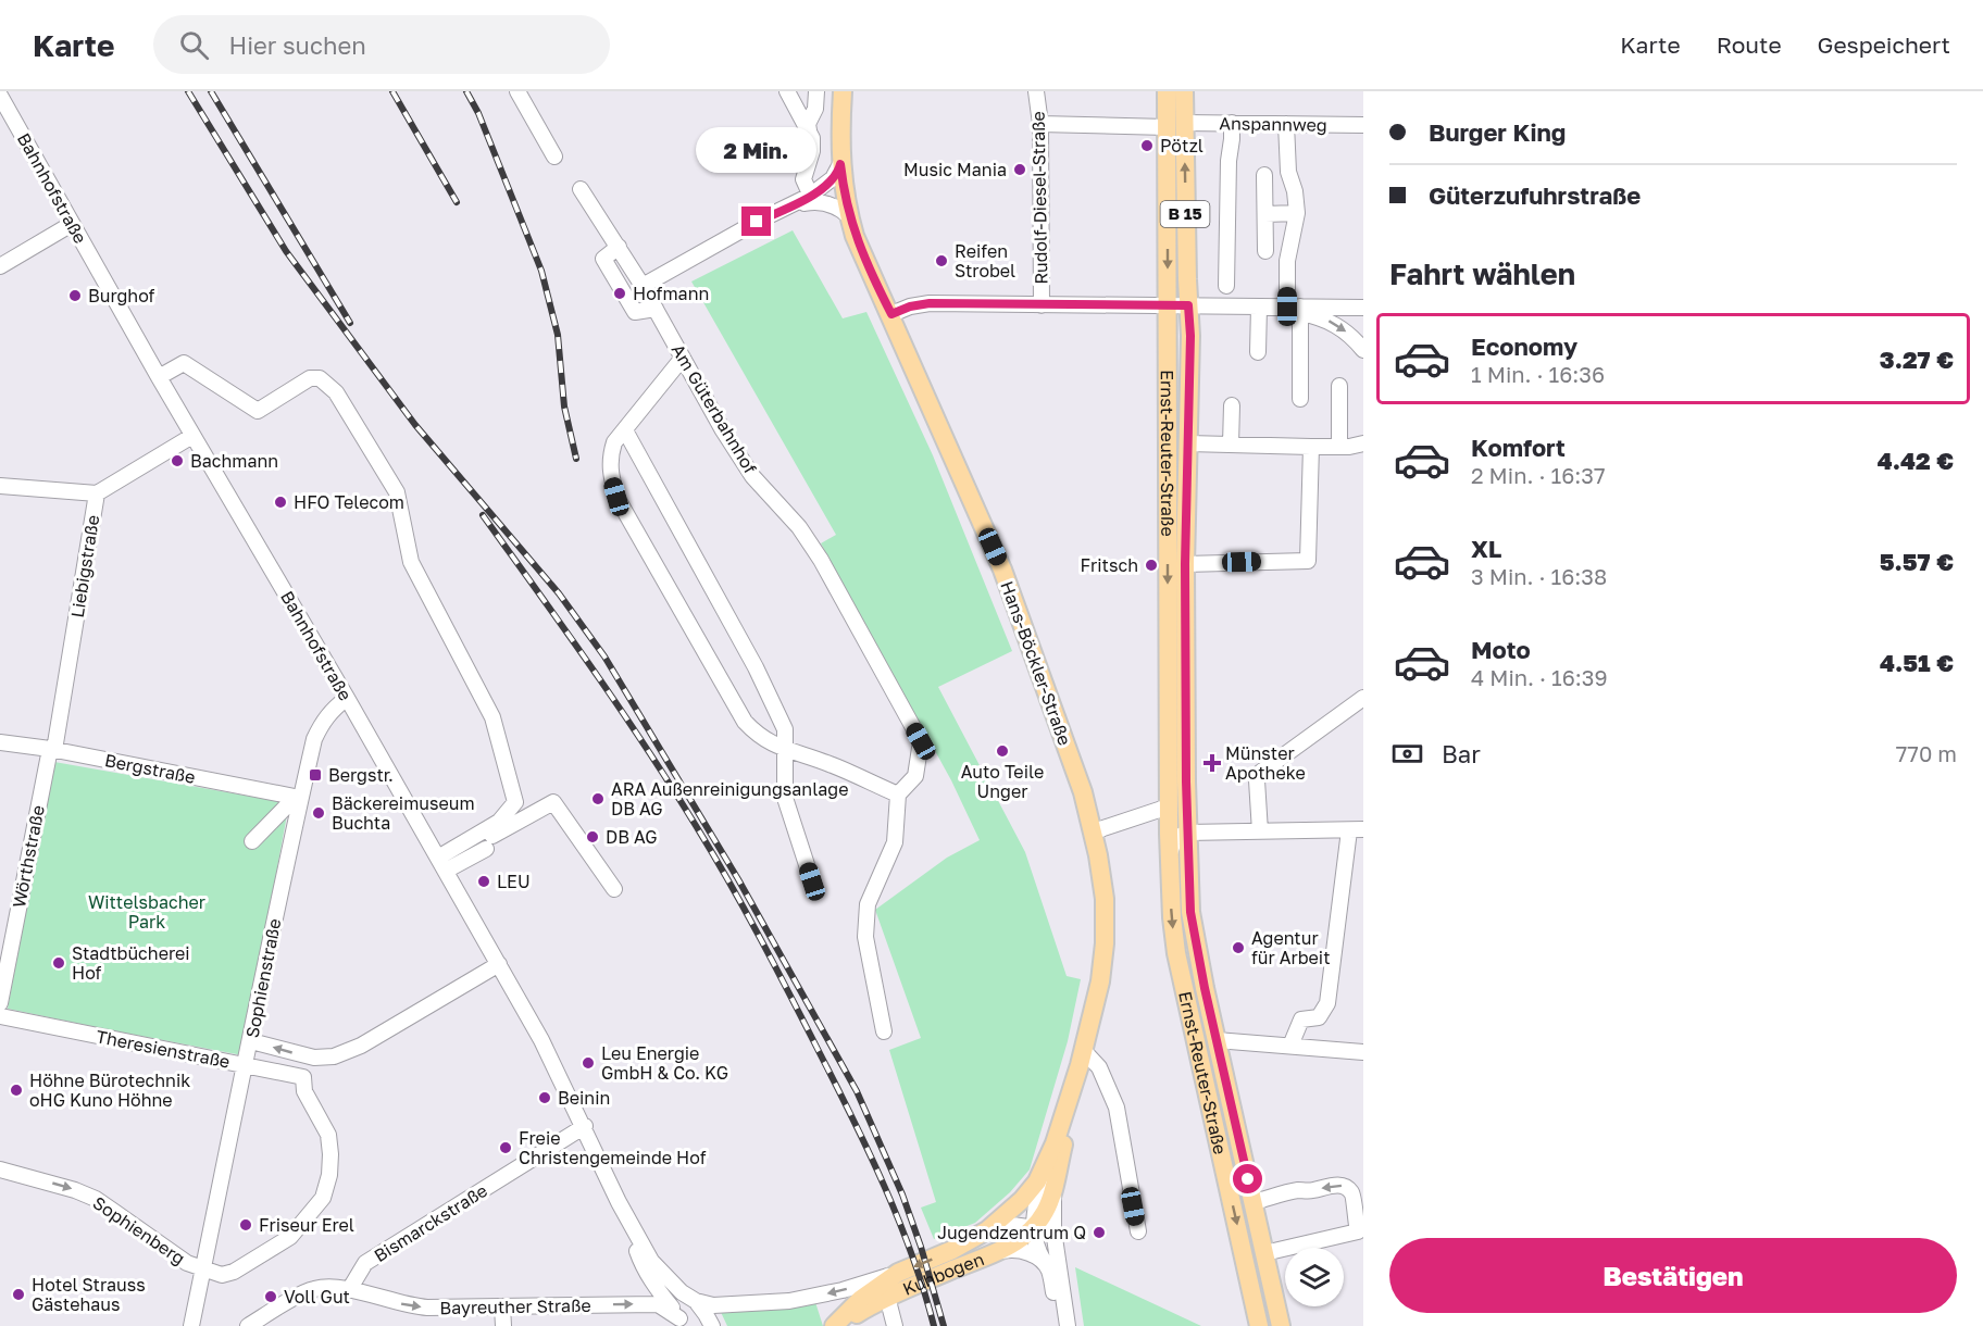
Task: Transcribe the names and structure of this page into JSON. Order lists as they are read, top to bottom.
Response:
{
  "streets": {
    "main road": [
      "B 15",
      "Ernst-Reuter-Straße",
      "Hans-Böckler-Straße",
      "Kuhbogen"
    ],
    "street": [
      "Anspannweg",
      "Bahnhofstraße",
      "Rudolf-Diesel-Straße",
      "Am Güterbahnhof",
      "Liebigstraße",
      "Bergstraße",
      "Wörthstraße",
      "Sophienstraße",
      "Theresienstraße",
      "Bismarckstraße",
      "Sophienberg",
      "Bayreuther Straße"
    ]
  },
  "crossings": [
    ["Anspannweg", "Rudolf-Diesel-Straße"],
    ["Anspannweg", "Ernst-Reuter-Straße"],
    ["Bahnhofstraße", "Liebigstraße"],
    ["Bahnhofstraße", "Sophienstraße"],
    ["Bahnhofstraße", "Theresienstraße"],
    ["Bahnhofstraße", "Bismarckstraße"],
    ["Bahnhofstraße", "Bayreuther Straße"],
    ["Liebigstraße", "Bergstraße"],
    ["Liebigstraße", "Wörthstraße"],
    ["Hans-Böckler-Straße", "Kuhbogen"],
    ["Bergstraße", "Wörthstraße"],
    ["Bergstraße", "Sophienstraße"],
    ["Wörthstraße", "Theresienstraße"],
    ["Sophienstraße", "Theresienstraße"],
    ["Sophienstraße", "Sophienberg"],
    ["Bismarckstraße", "Bayreuther Straße"]
  ],
  "one_way": ["Sophienberg", "Bayreuther Straße"],
  "parks": ["Wittelsbacher Park"],
  "places": {
    "other": [
      "Pötzl",
      "Music Mania",
      "Reifen Strobel",
      "Hofmann",
      "Burghof",
      "Bachmann",
      "HFO Telecom",
      "Fritsch",
      "Auto Teile Unger",
      "ARA Außenreinigungsanlage DB AG",
      "Bäckereimuseum Buchta",
      "DB AG",
      "LEU",
      "Agentur für Arbeit",
      "Stadtbücherei Hof",
      "Leu Energie GmbH & Co. KG",
      "Höhne Bürotechnik oHG Kuno Höhne",
      "Beinin",
      "Freie Christengemeinde Hof",
      "Friseur Erel",
      "Jugendzentrum Q",
      "Hotel Strauss Gästehaus",
      "Voll Gut"
    ],
    "health": ["Münster Apotheke"],
    "transit": ["Bergstr."]
  },
  "page": {
    "header": "Karte",
    "search": "Hier suchen",
    "nav": ["Karte", "Route", "Gespeichert"],
    "banner": ["Burger King", "Güterzufuhrstraße"],
    "bubble": "2 Min.",
    "heading": "Fahrt wählen",
    "list": [
      {
        "name": "Economy",
        "note": "1 Min. · 16:36",
        "value": "3.27 €"
      },
      {
        "name": "Komfort",
        "note": "2 Min. · 16:37",
        "value": "4.42 €"
      },
      {
        "name": "XL",
        "note": "3 Min. · 16:38",
        "value": "5.57 €"
      },
      {
        "name": "Moto",
        "note": "4 Min. · 16:39",
        "value": "4.51 €"
      }
    ],
    "pay": ["Bar", "770 m"],
    "buttons": "Bestätigen"
  }
}
